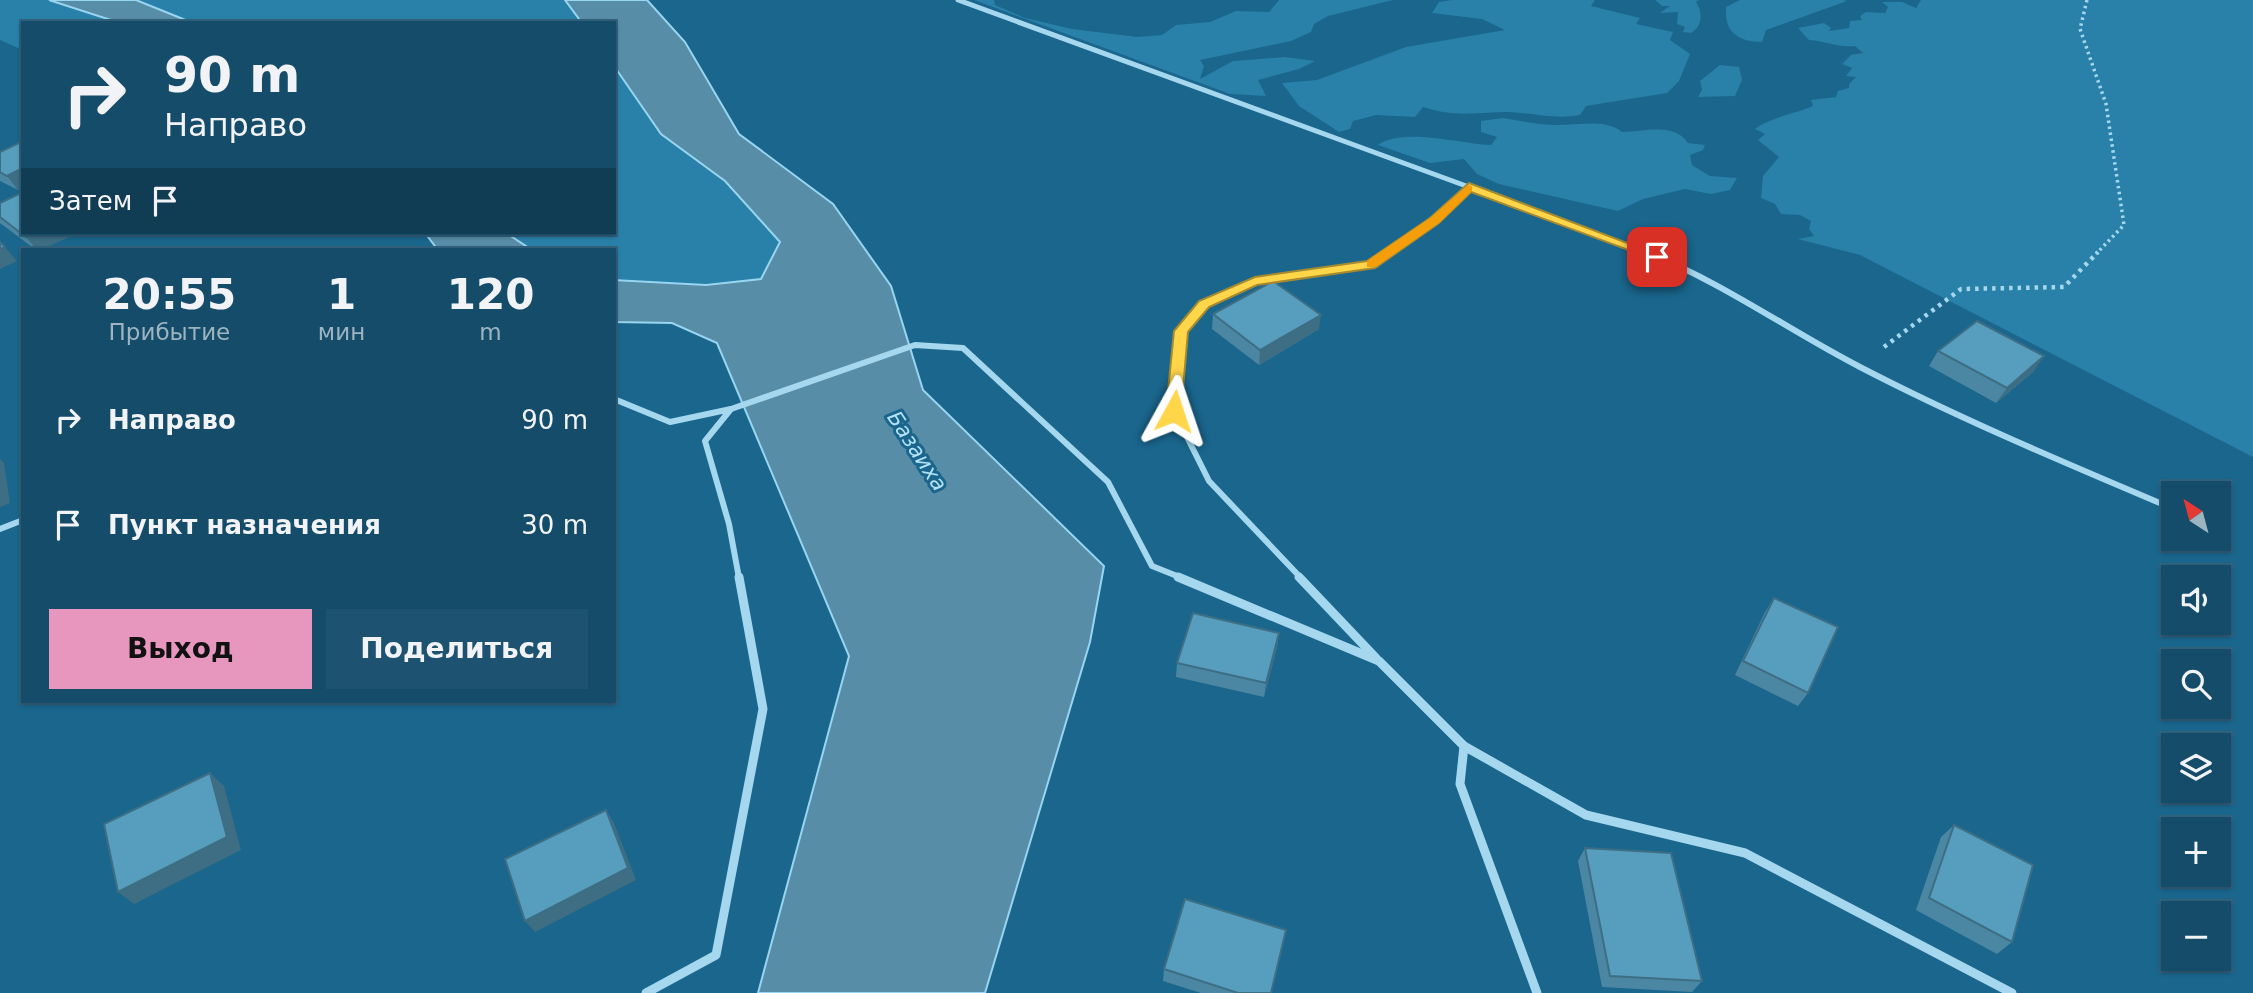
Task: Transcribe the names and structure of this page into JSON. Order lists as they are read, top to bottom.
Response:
{
  "water": ["Базаиха"],
  "north": "top left",
  "page": {
    "turn": ["90 m", "Направо"],
    "then": "Затем",
    "eta": [
      "20:55",
      "Прибытие",
      "1",
      "мин",
      "120",
      "m"
    ],
    "list": [
      {
        "name": "Направо",
        "value": "90 m"
      },
      {
        "name": "Пункт назначения",
        "value": "30 m"
      }
    ],
    "map_buttons": ["+", "−"],
    "buttons": ["Выход", "Поделиться"]
  }
}
